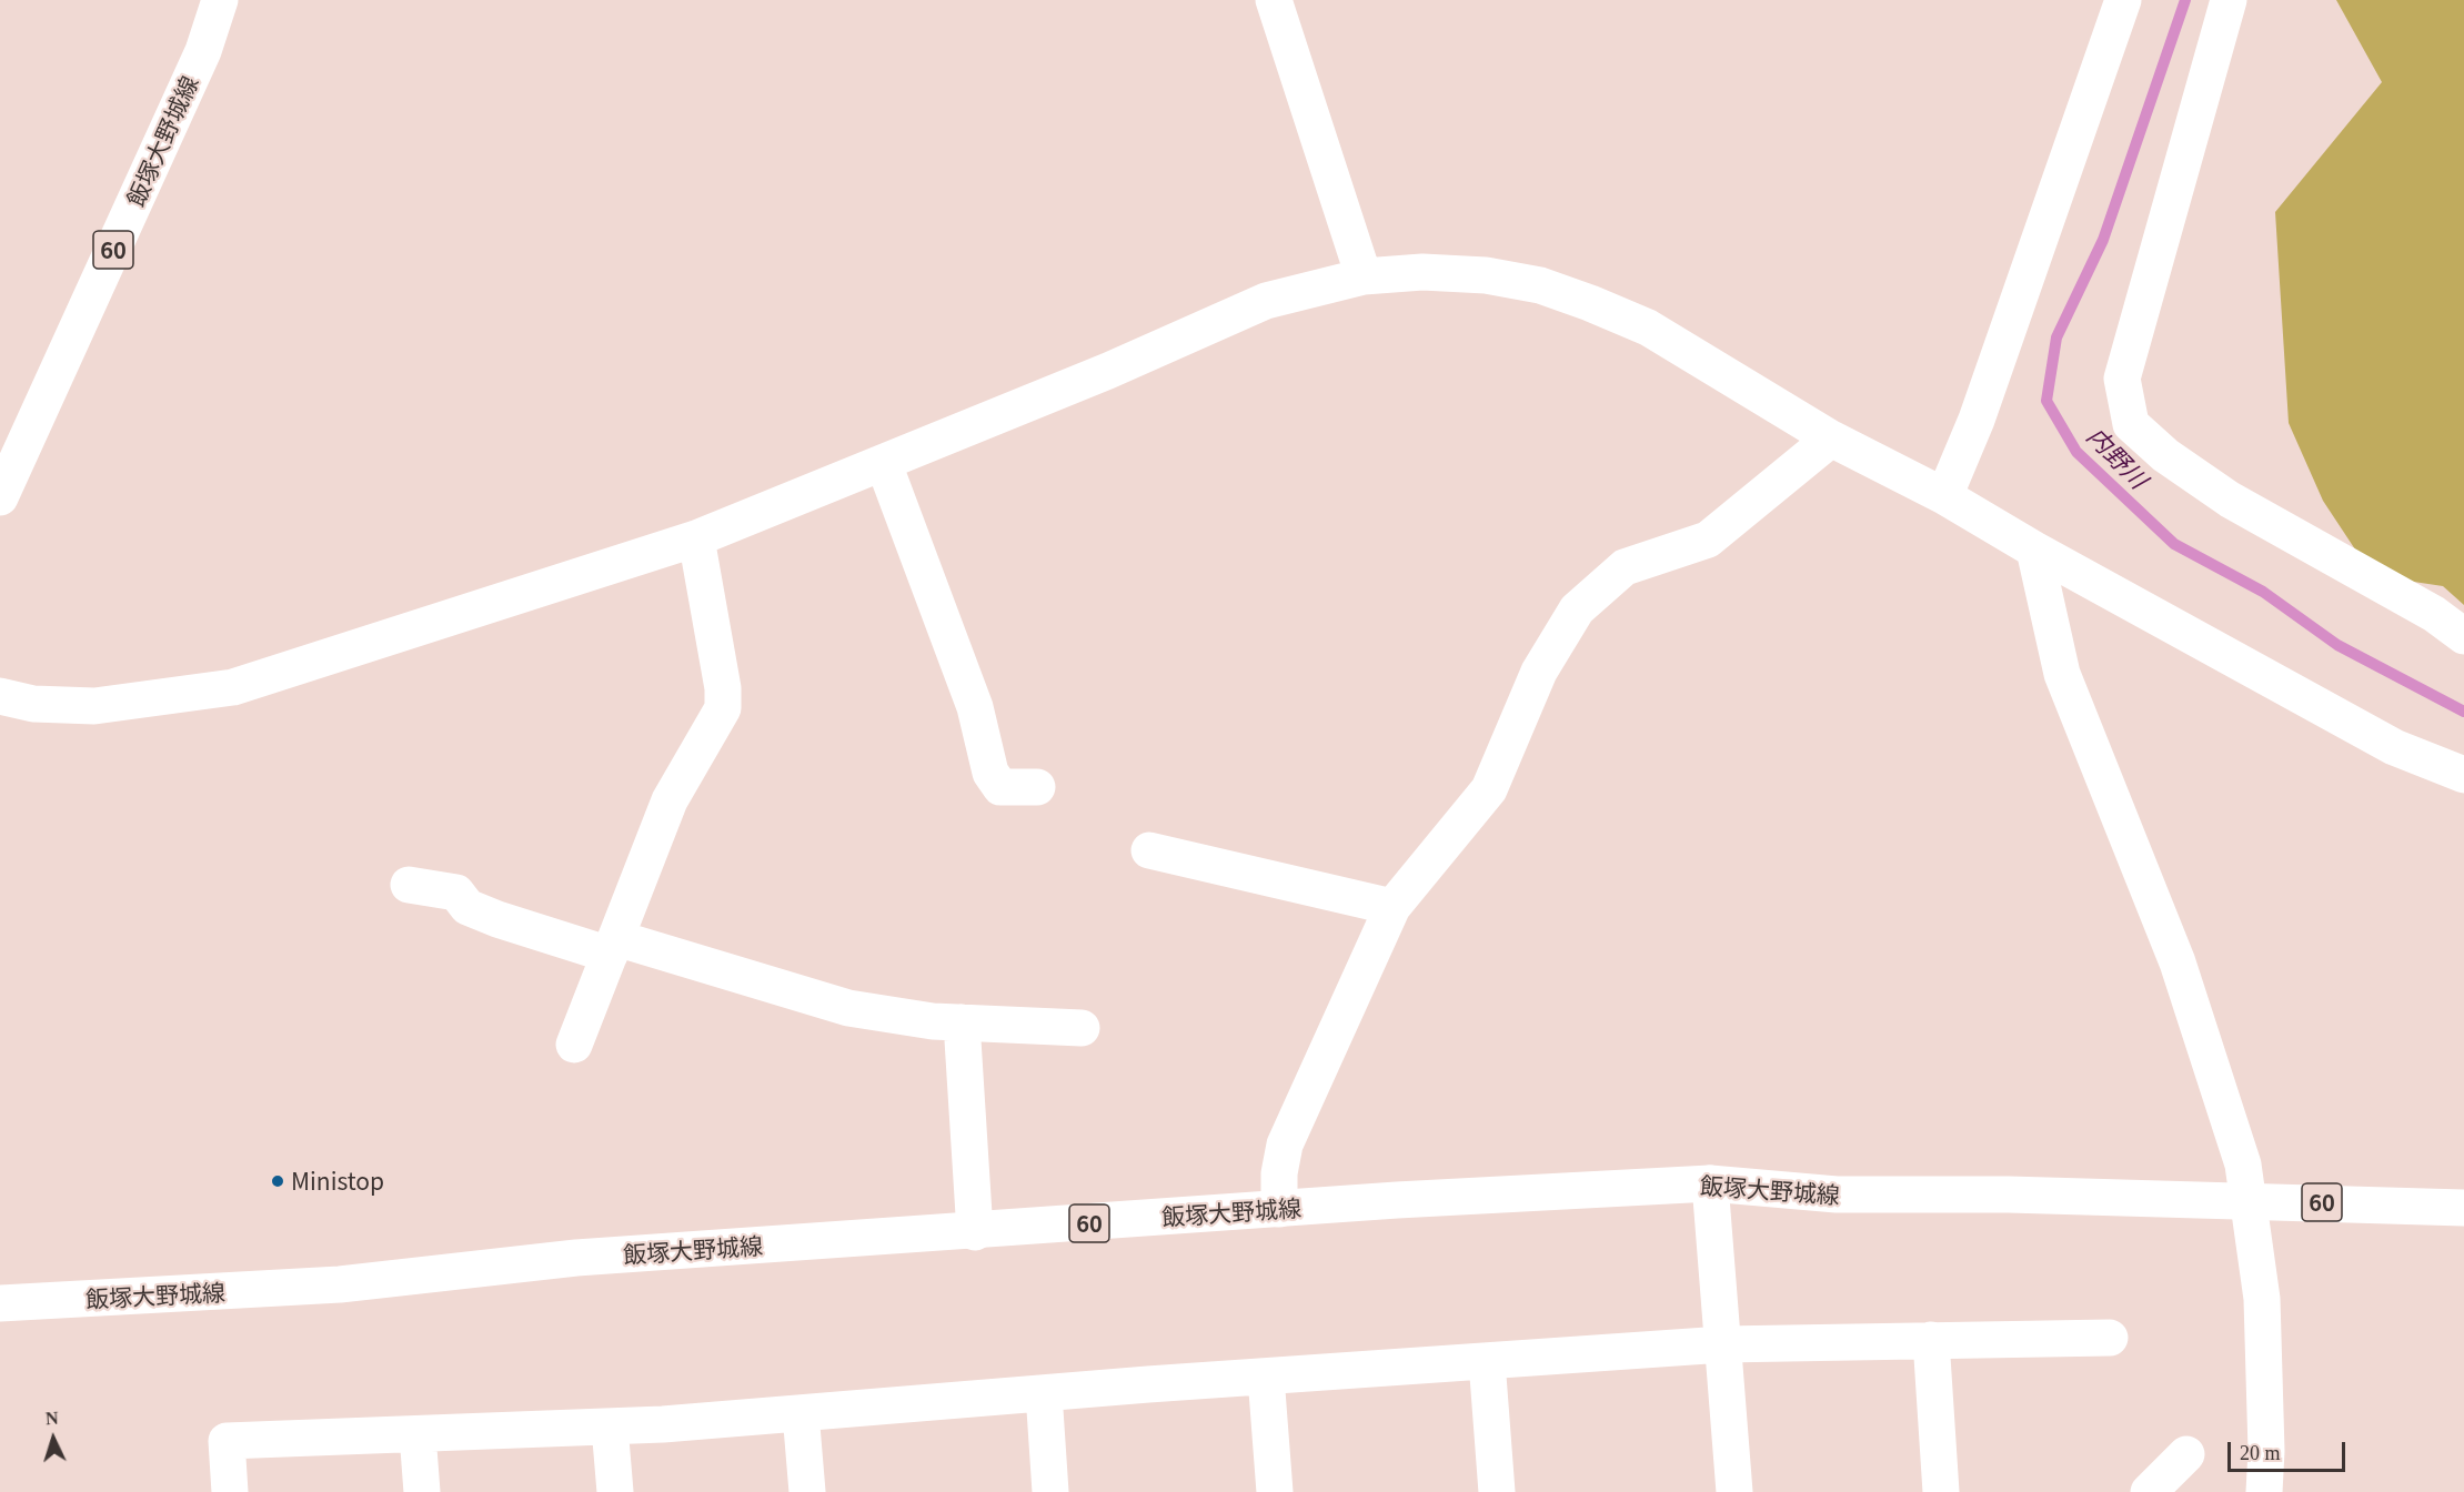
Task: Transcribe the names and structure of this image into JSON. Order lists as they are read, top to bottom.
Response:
{
  "streets": {
    "street": ["飯塚大野城線", "60"]
  },
  "water": ["内野川"],
  "places": ["Ministop"],
  "scale_bar": "20 m",
  "north": "top"
}
